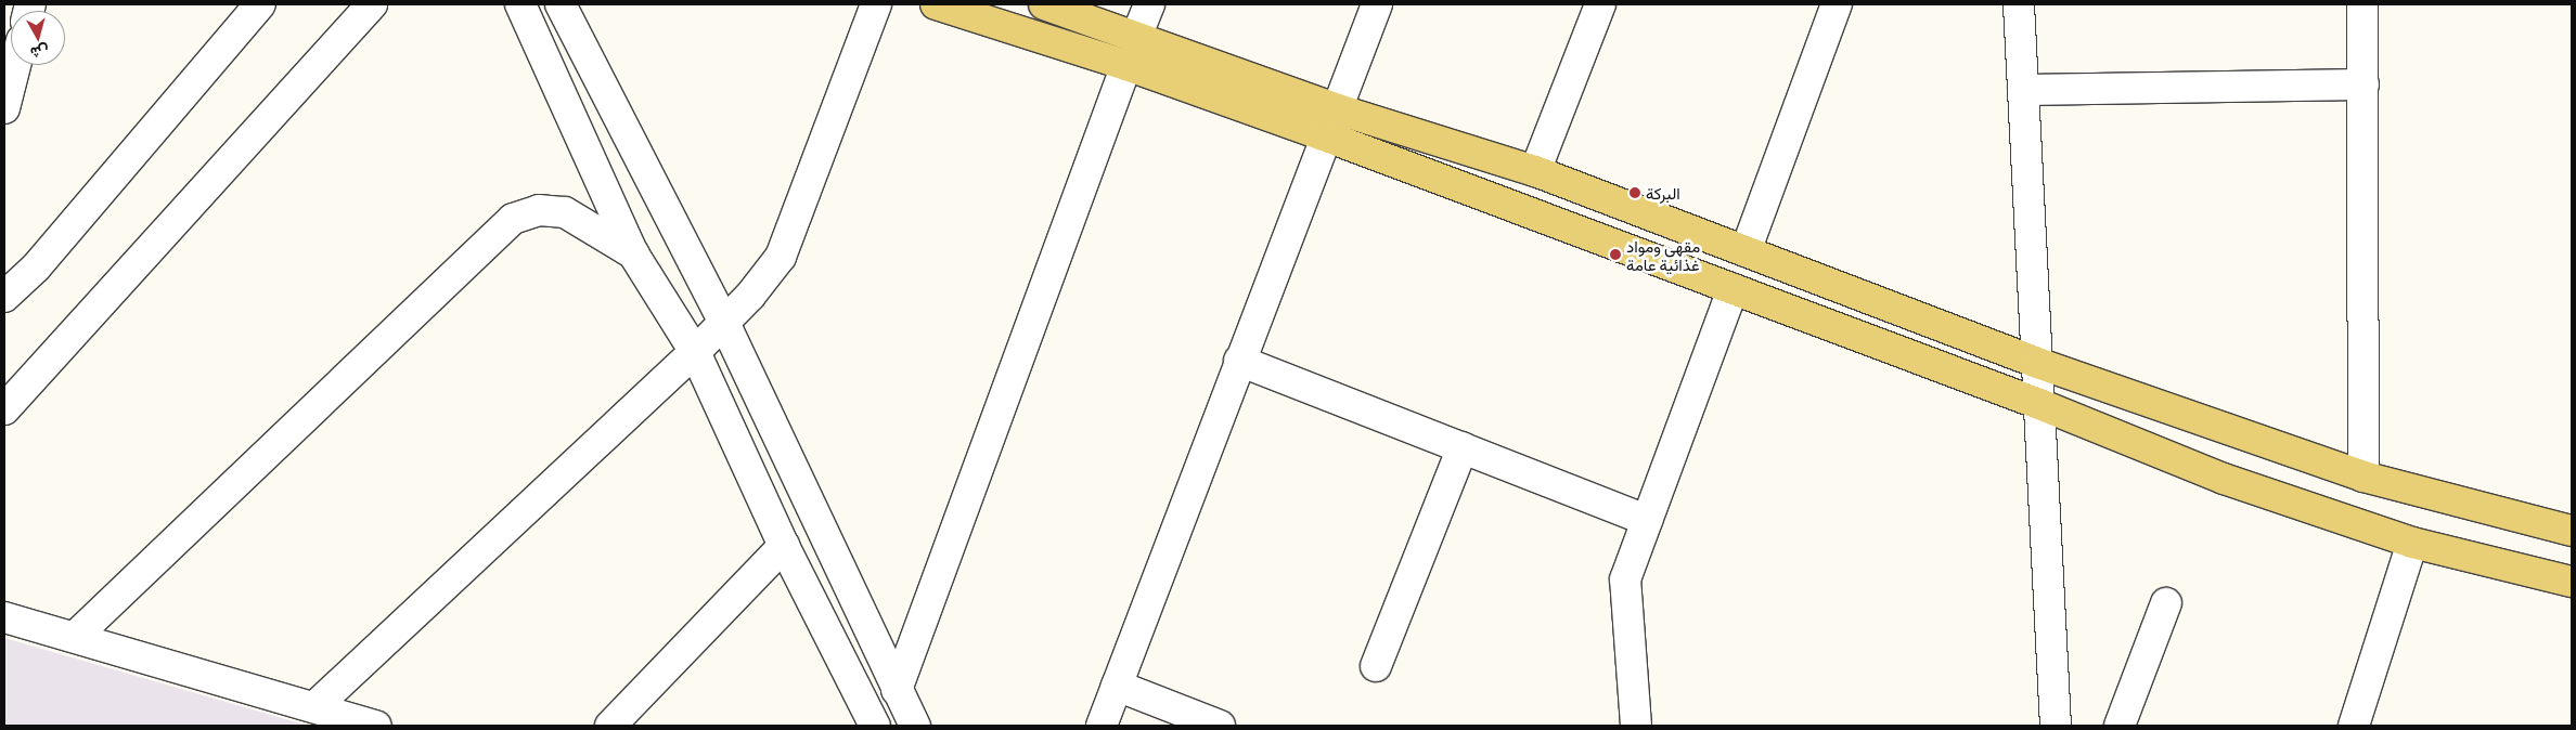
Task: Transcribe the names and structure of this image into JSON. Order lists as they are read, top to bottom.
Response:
{
  "places": ["البركة", "مقهى ومواد غذائية عامة"],
  "north": "bottom"
}
